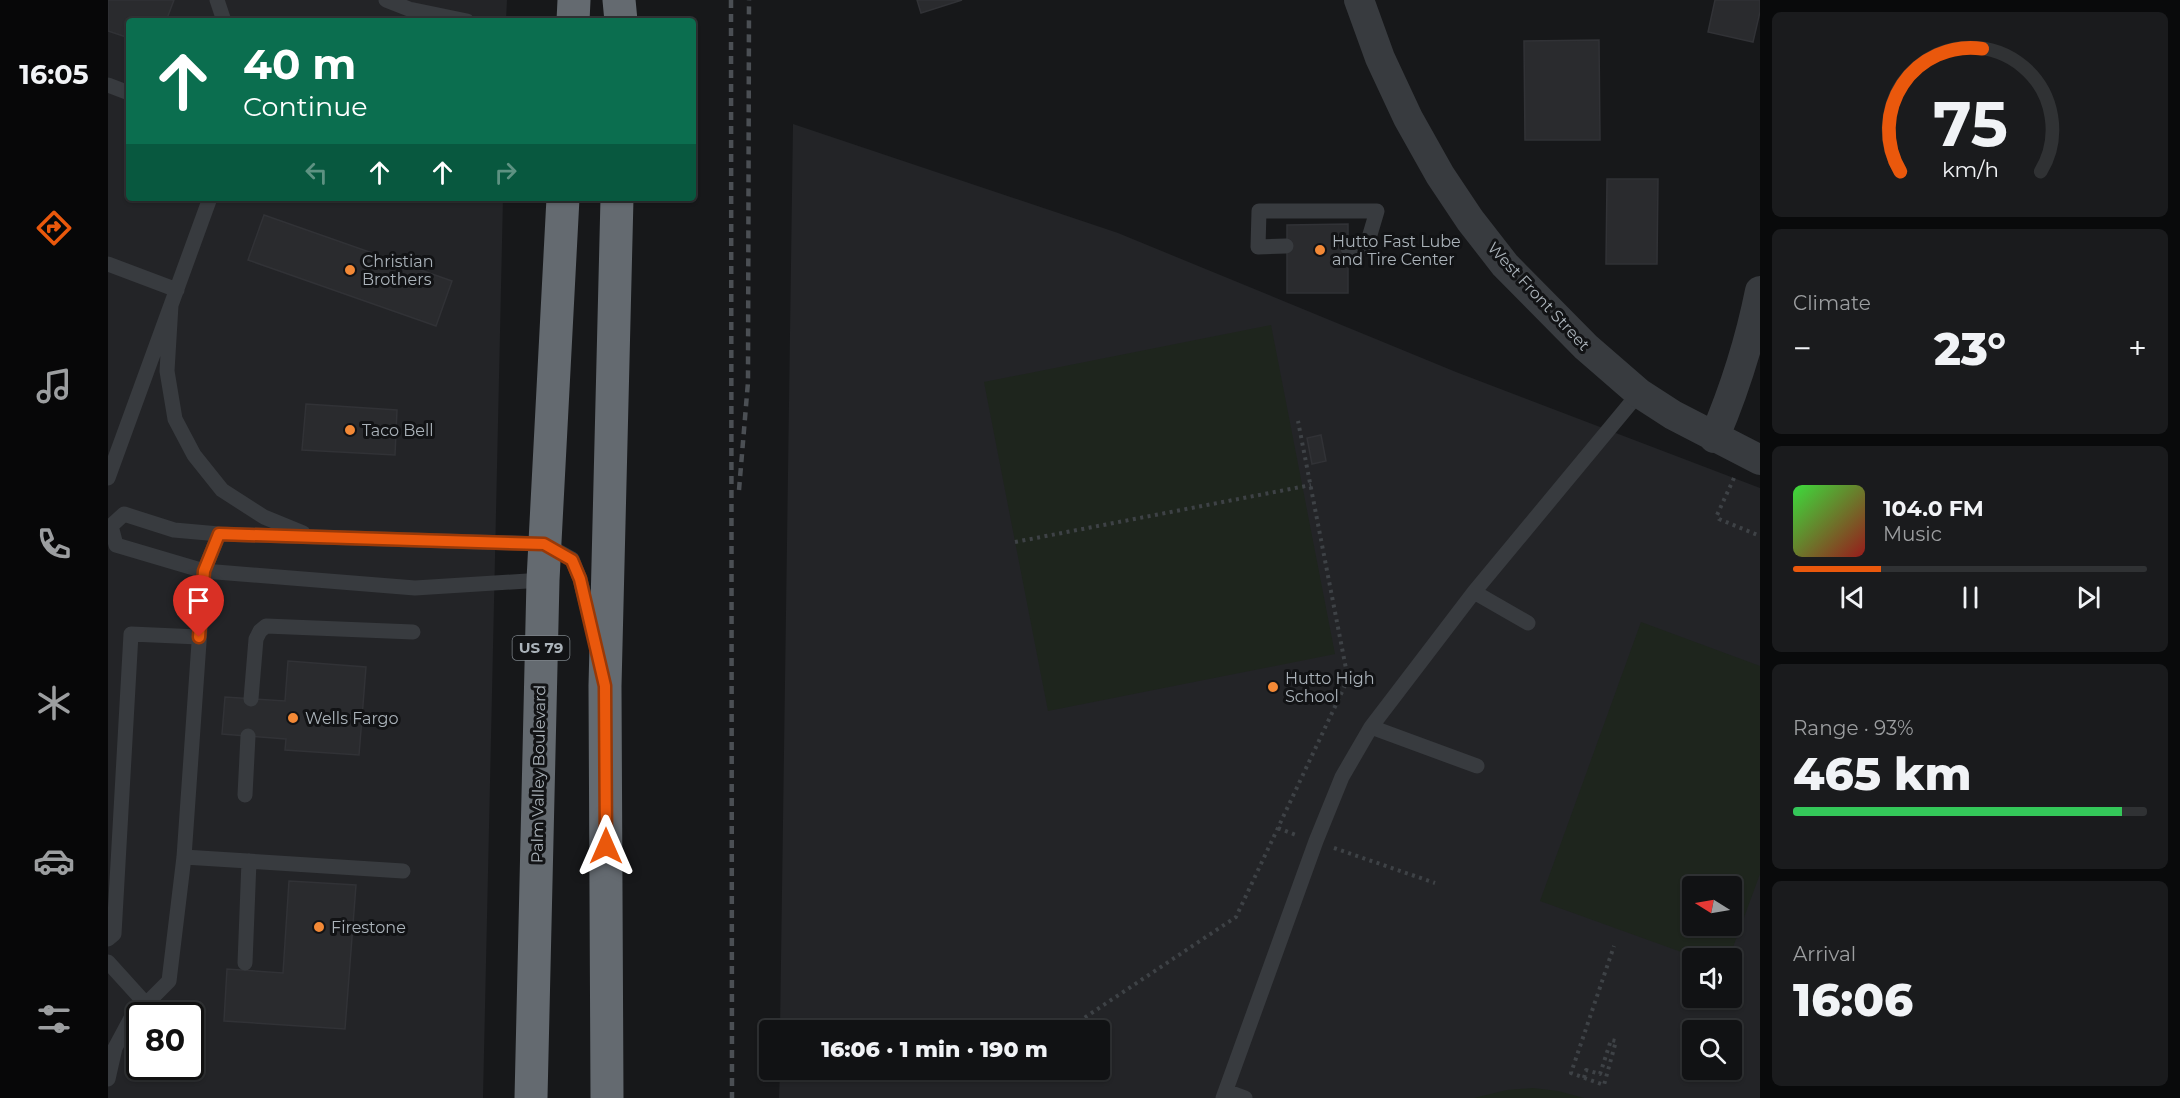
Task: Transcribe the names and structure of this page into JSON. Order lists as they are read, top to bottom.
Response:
{
  "streets": {
    "highway": ["US 79", "Palm Valley Boulevard"],
    "street": ["West Front Street"]
  },
  "places": [
    "Hutto Fast Lube and Tire Center",
    "Christian Brothers",
    "Taco Bell",
    "Hutto High School",
    "Wells Fargo",
    "Firestone"
  ],
  "north": "left",
  "page": {
    "tabs": "16:05",
    "turn": ["40 m", "Continue"],
    "tile": [
      "Climate",
      ["Range · 93%", "465 km"],
      ["Arrival", "16:06"]
    ],
    "heat": ["−", "23°", "+"],
    "song": ["104.0 FM", "Music"],
    "limit": "80",
    "trip": "16:06 · 1 min · 190 m",
    "gauge": ["75", "km/h"]
  }
}
